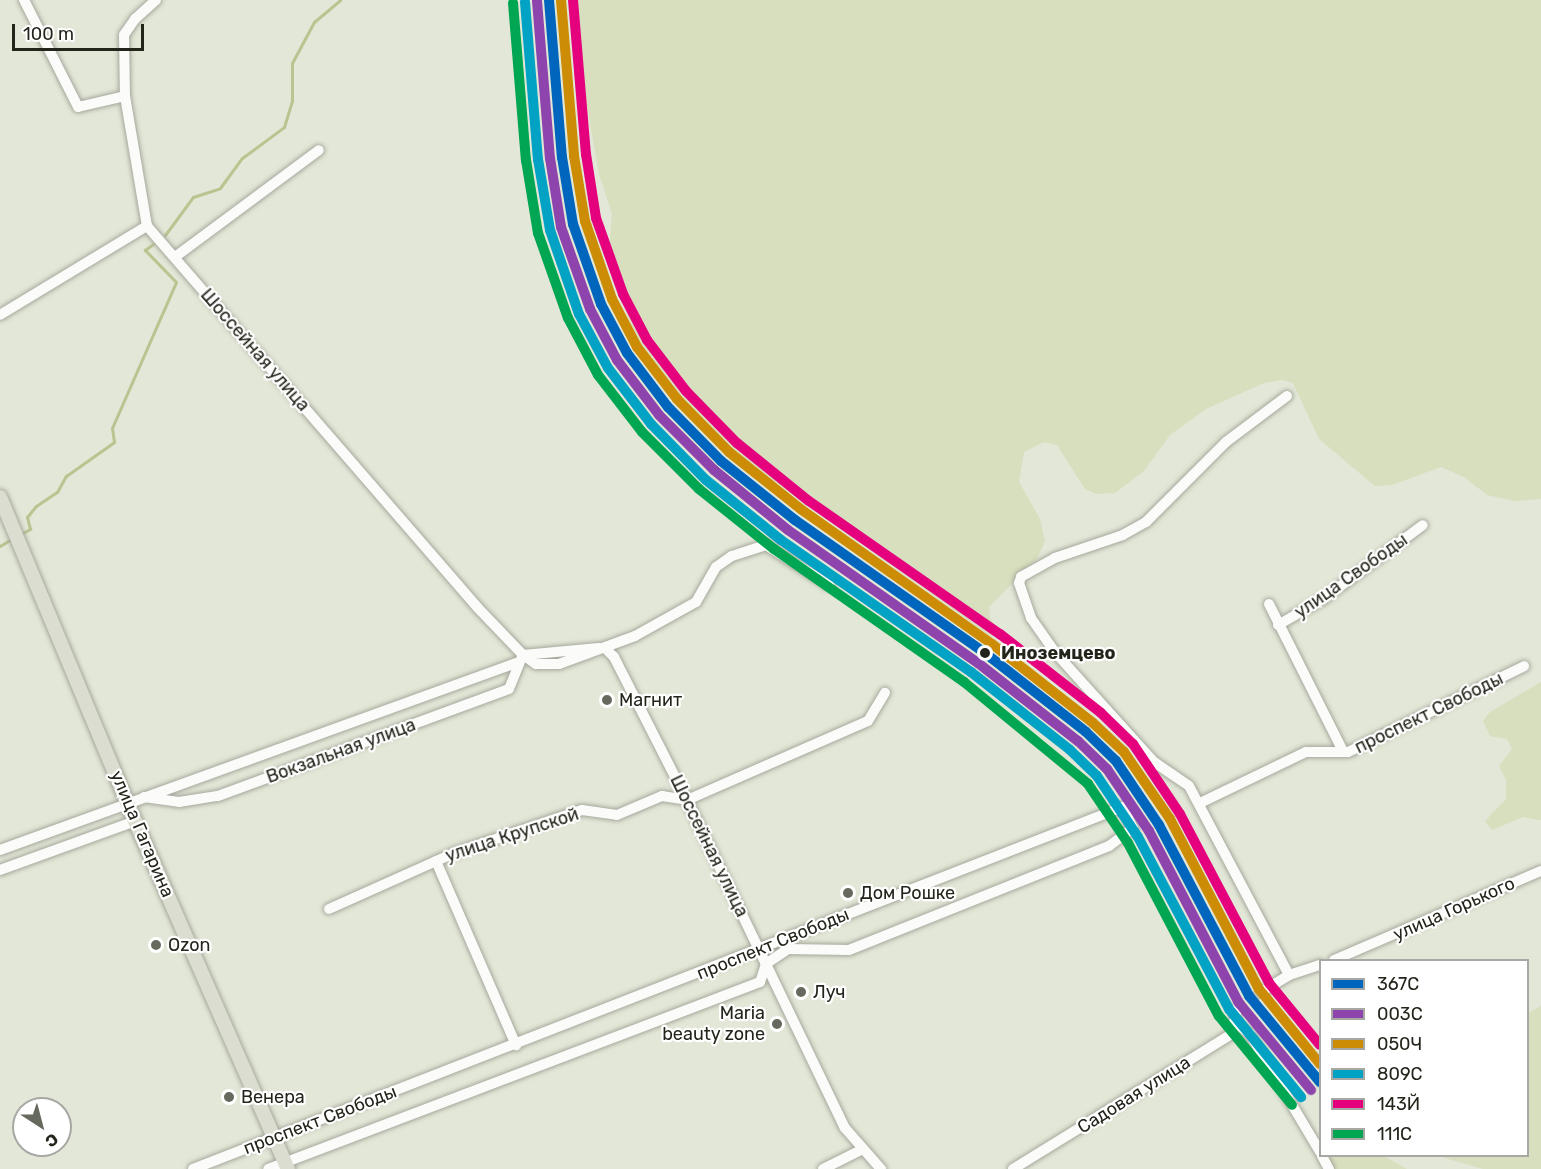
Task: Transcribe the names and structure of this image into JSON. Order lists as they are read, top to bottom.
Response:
{
  "streets": {
    "main road": ["улица Гагарина"],
    "street": [
      "Шоссейная улица",
      "улица Свободы",
      "проспект Свободы",
      "Вокзальная улица",
      "улица Крупской",
      "улица Горького",
      "Садовая улица"
    ]
  },
  "crossings": [
    ["Шоссейная улица", "проспект Свободы"],
    ["Шоссейная улица", "Вокзальная улица"],
    ["Шоссейная улица", "улица Крупской"],
    ["улица Свободы", "проспект Свободы"],
    ["проспект Свободы", "улица Гагарина"],
    ["Вокзальная улица", "улица Гагарина"]
  ],
  "places": [
    "Иноземцево",
    "Магнит",
    "Дом Рошке",
    "Ozon",
    "Луч",
    "Maria beauty zone",
    "Венера"
  ],
  "lines": [
    "transit line 367С",
    "transit line 050Ч",
    "transit line 143Й",
    "transit line 003С",
    "transit line 809С",
    "transit line 111С"
  ],
  "legend": [
    "367С",
    "003С",
    "050Ч",
    "809С",
    "143Й",
    "111С"
  ],
  "scale_bar": "100 m",
  "north": "bottom right"
}
